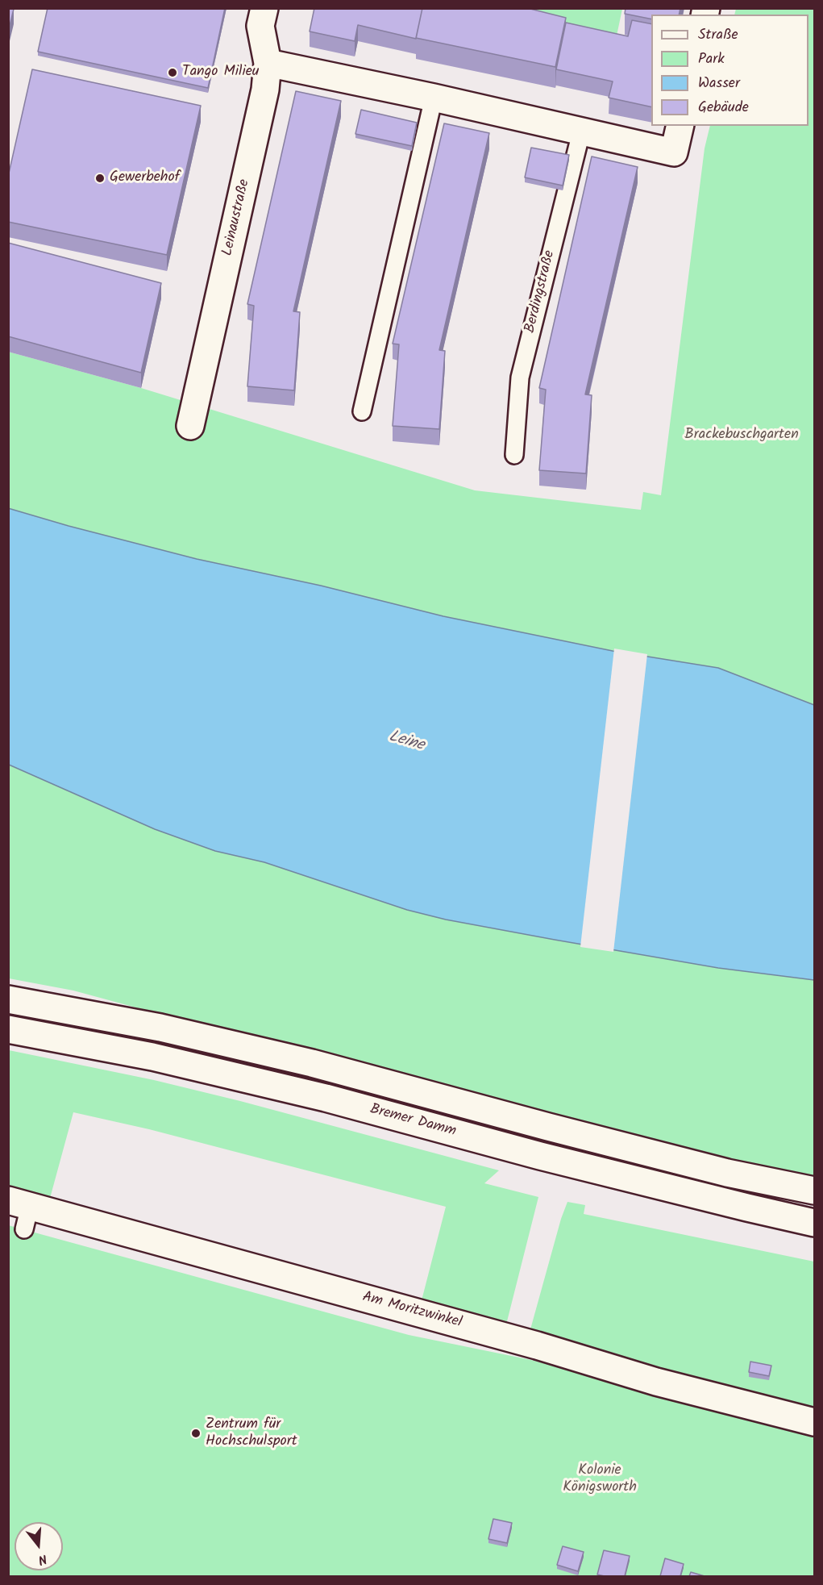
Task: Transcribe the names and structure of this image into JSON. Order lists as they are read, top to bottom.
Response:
{
  "streets": {
    "street": ["Leinaustraße", "Bremer Damm", "Am Moritzwinkel"],
    "lane": ["Berdingstraße"]
  },
  "water": ["Leine"],
  "parks": ["Brackebuschgarten", "Kolonie Königsworth"],
  "places": ["Tango Milieu", "Gewerbehof", "Zentrum für Hochschulsport"],
  "legend": [
    "Straße",
    "Park",
    "Wasser",
    "Gebäude"
  ],
  "north": "bottom"
}
